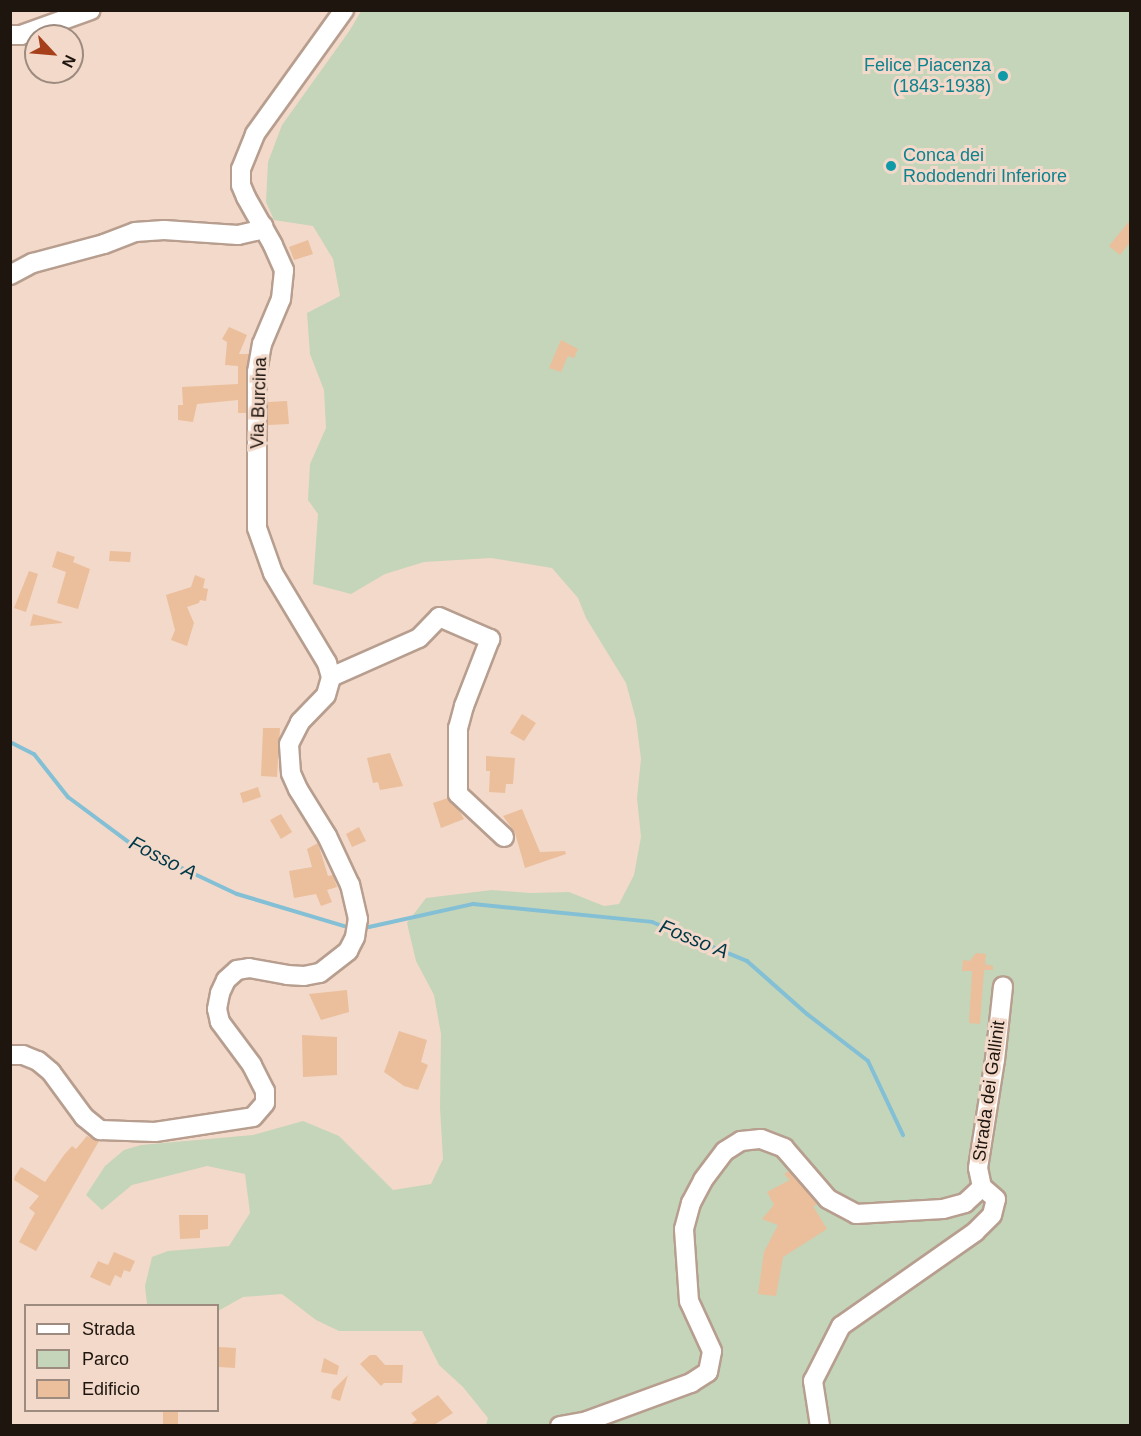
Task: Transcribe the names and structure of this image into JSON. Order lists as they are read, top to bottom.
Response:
{
  "streets": {
    "street": ["Via Burcina", "Strada dei Gallinit"]
  },
  "water": ["Fosso A"],
  "places": ["Felice Piacenza (1843-1938)", "Conca dei Rododendri Inferiore"],
  "legend": ["Strada", "Parco", "Edificio"],
  "north": "bottom right"
}
